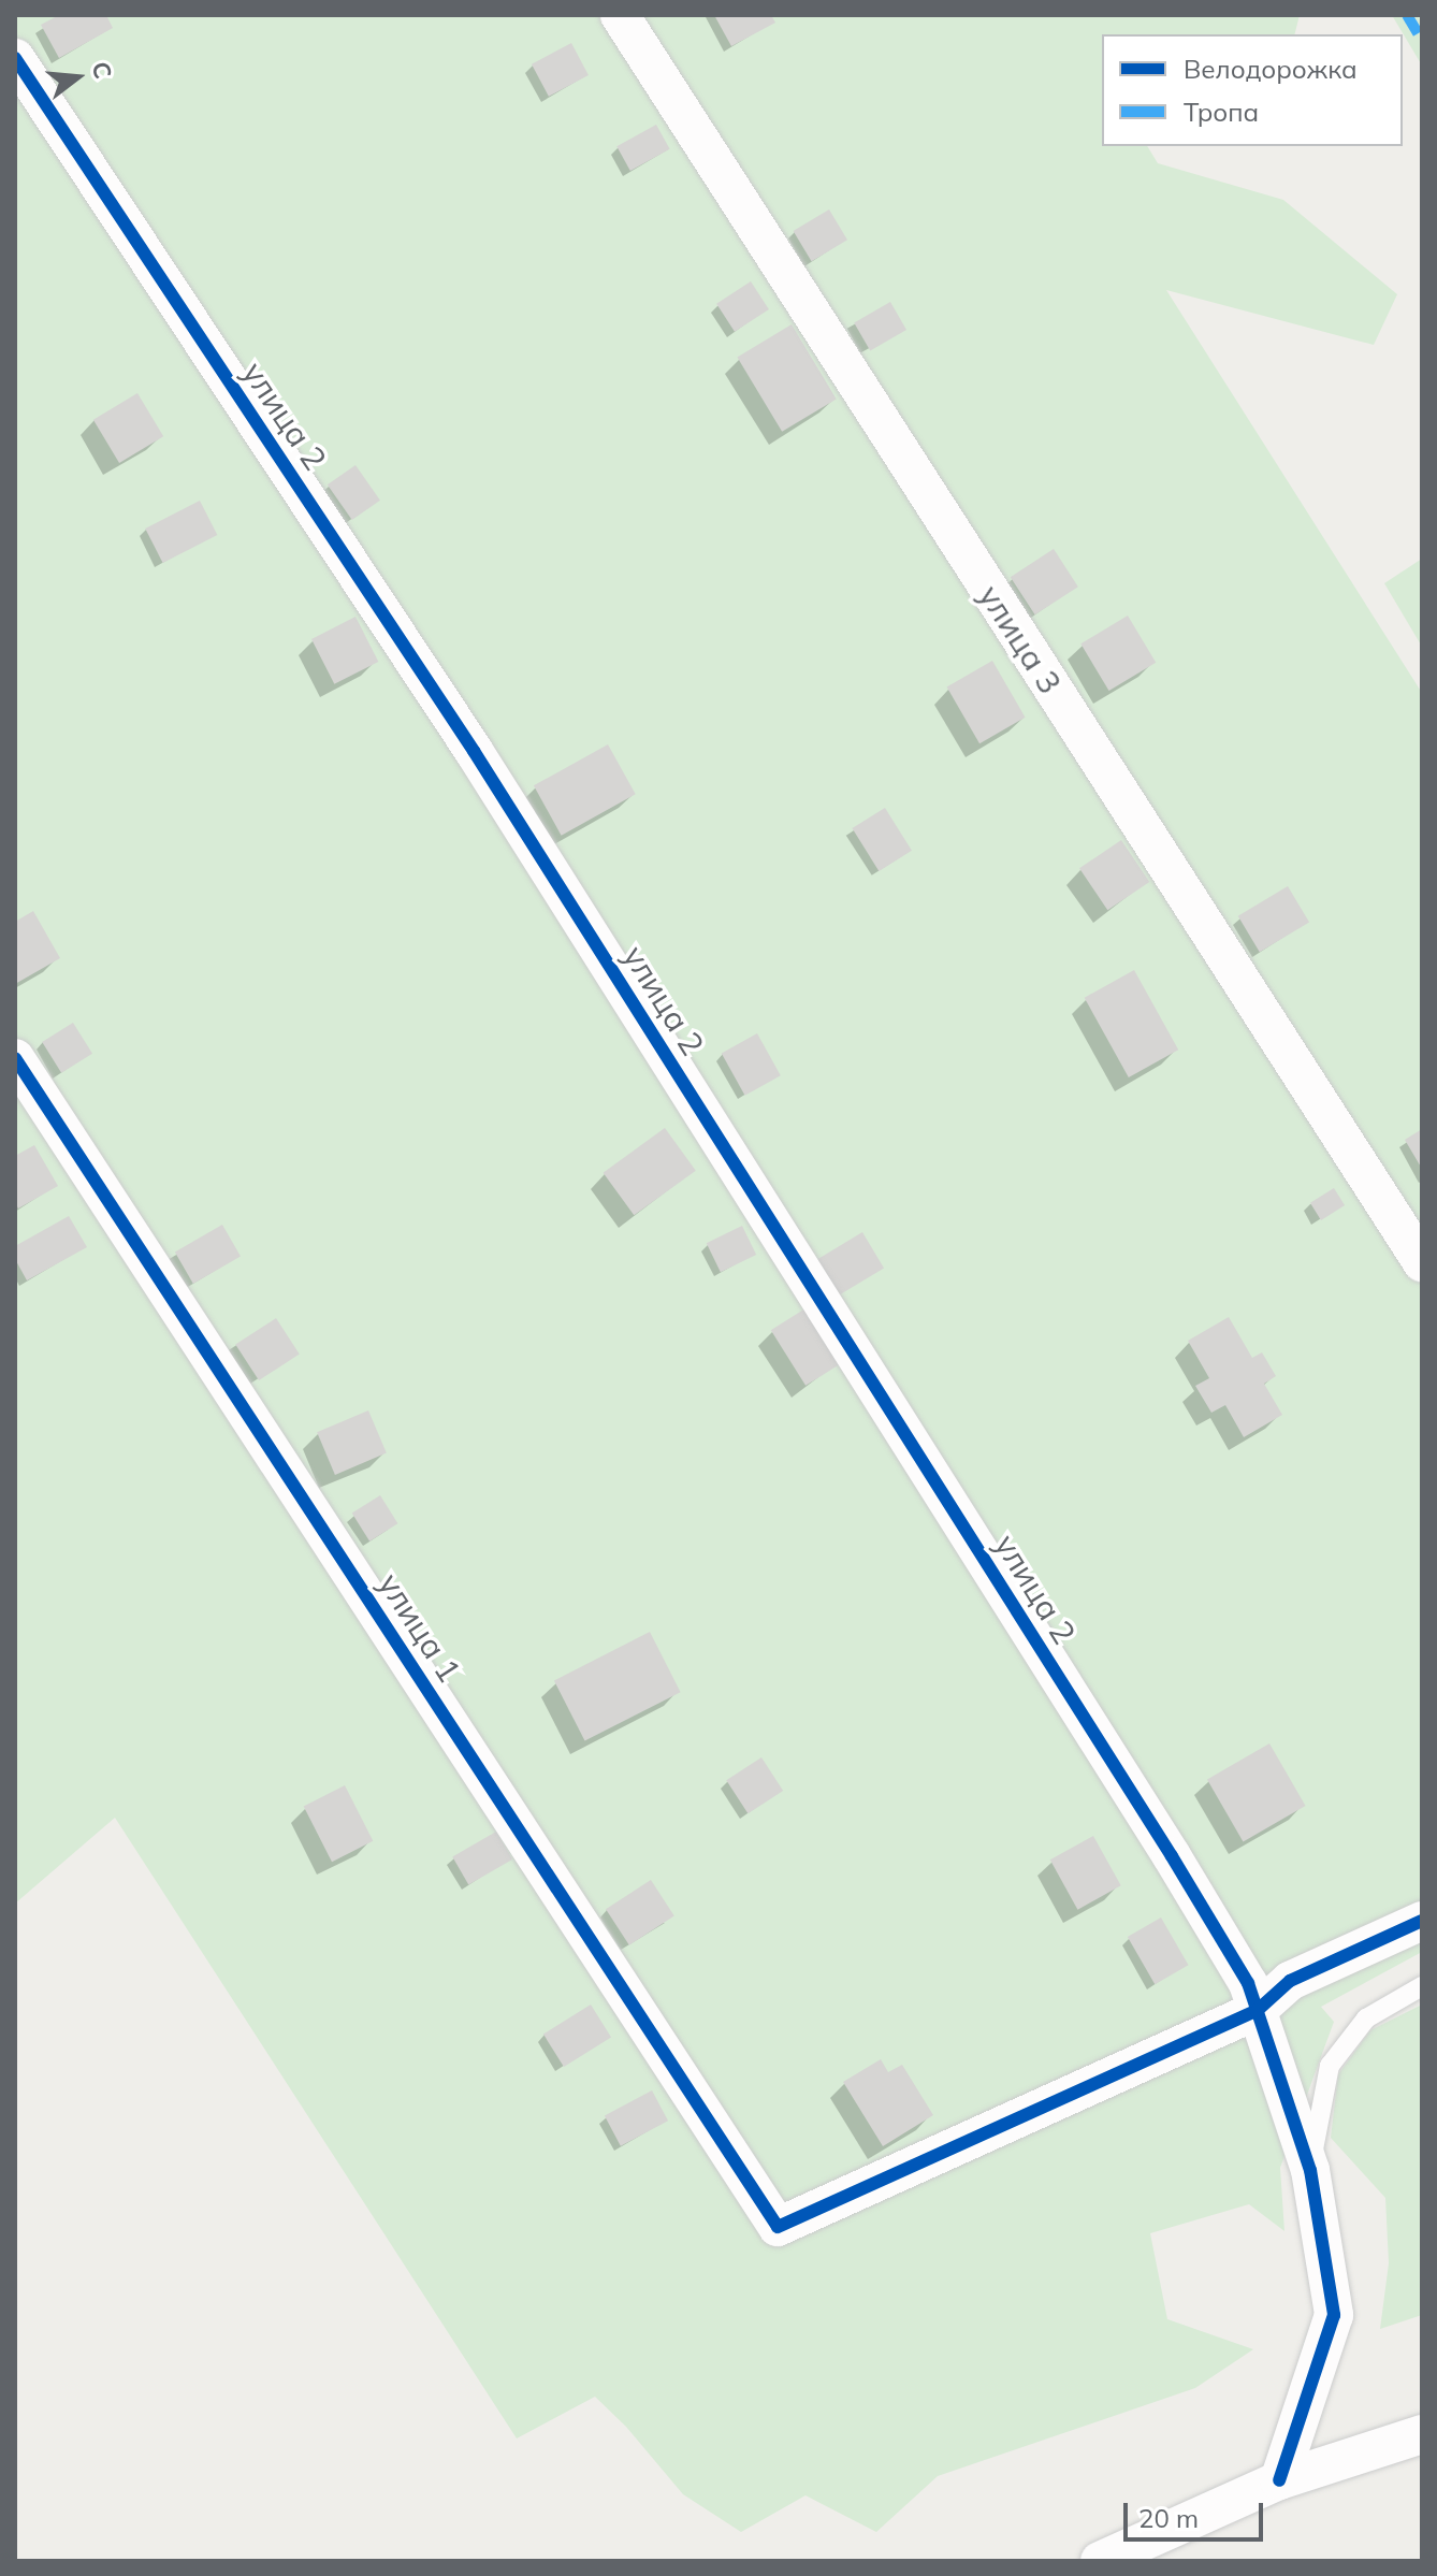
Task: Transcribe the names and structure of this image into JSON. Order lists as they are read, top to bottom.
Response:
{
  "streets": {
    "street": ["улица 2", "улица 3", "улица 1"]
  },
  "crossings": [
    ["улица 2", "улица 1"]
  ],
  "legend": ["Велодорожка", "Тропа"],
  "scale_bar": "20 m",
  "north": "right"
}
